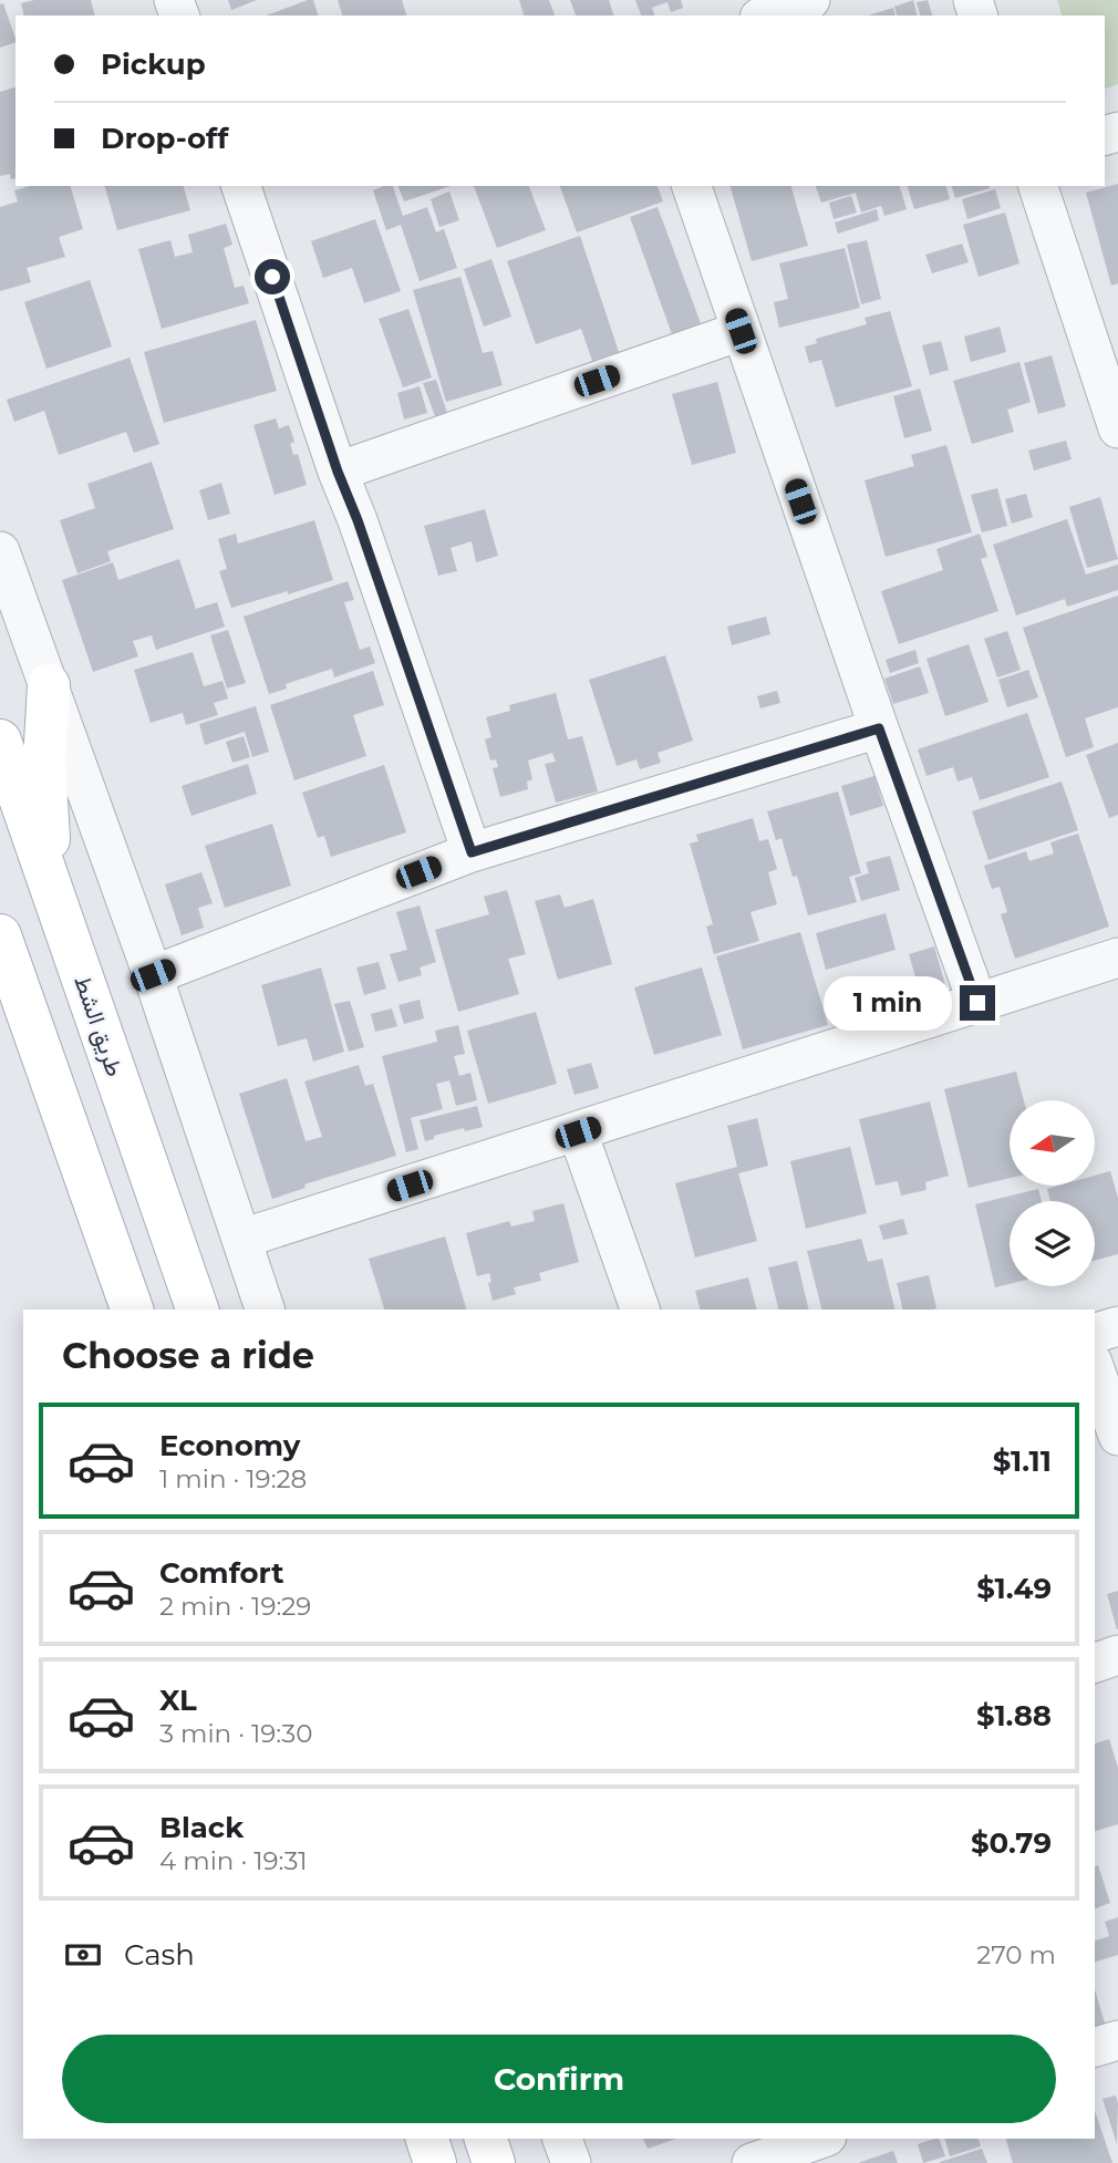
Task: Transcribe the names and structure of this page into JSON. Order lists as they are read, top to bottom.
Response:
{
  "streets": {
    "main road": ["طريق الشط"]
  },
  "north": "left",
  "page": {
    "banner": ["Pickup", "Drop-off"],
    "bubble": "1 min",
    "heading": "Choose a ride",
    "list": [
      {
        "name": "Economy",
        "note": "1 min · 19:28",
        "value": "$1.11"
      },
      {
        "name": "Comfort",
        "note": "2 min · 19:29",
        "value": "$1.49"
      },
      {
        "name": "XL",
        "note": "3 min · 19:30",
        "value": "$1.88"
      },
      {
        "name": "Black",
        "note": "4 min · 19:31",
        "value": "$0.79"
      }
    ],
    "pay": ["Cash", "270 m"],
    "buttons": "Confirm"
  }
}
